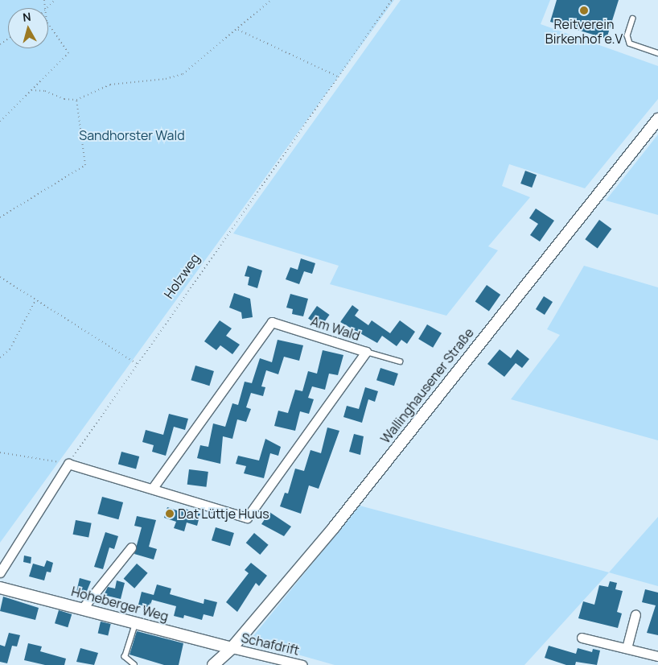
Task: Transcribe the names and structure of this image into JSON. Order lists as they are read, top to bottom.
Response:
{
  "streets": {
    "street": [
      "Am Wald",
      "Wallinghausener Straße",
      "Hoheberger Weg",
      "Schafdrift"
    ],
    "path": ["Holzweg"]
  },
  "crossings": [
    ["Holzweg", "Am Wald"],
    ["Wallinghausener Straße", "Hoheberger Weg"],
    ["Wallinghausener Straße", "Schafdrift"],
    ["Hoheberger Weg", "Schafdrift"]
  ],
  "parks": ["Sandhorster Wald"],
  "places": ["Reitverein Birkenhof e.V", "Dat Lüttje Huus"],
  "north": "top"
}
